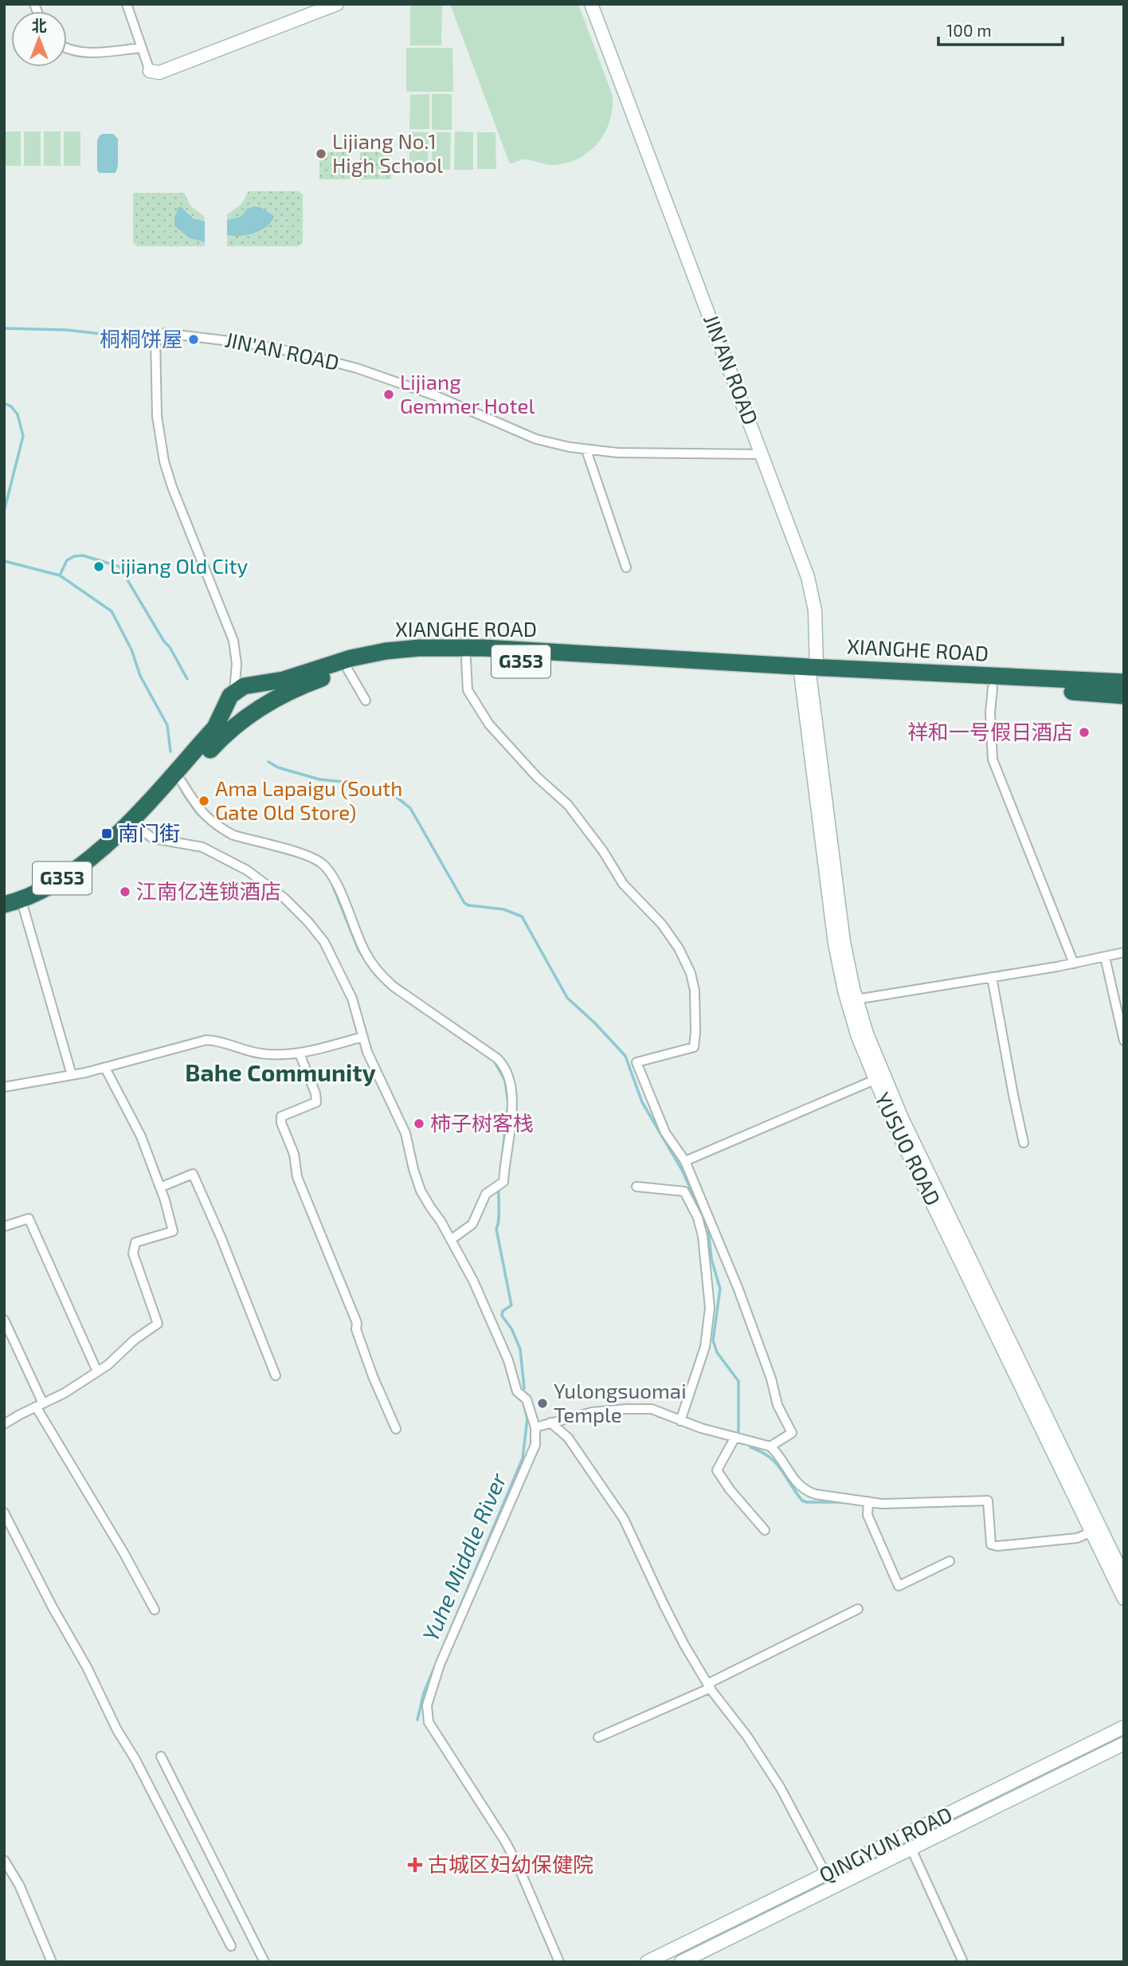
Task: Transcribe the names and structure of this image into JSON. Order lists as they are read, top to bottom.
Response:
{
  "streets": {
    "highway": ["XIANGHE ROAD", "G353"],
    "street": ["JIN'AN ROAD", "YUSUO ROAD", "QINGYUN ROAD"]
  },
  "crossings": [
    ["JIN'AN ROAD", "XIANGHE ROAD"],
    ["JIN'AN ROAD", "G353"],
    ["JIN'AN ROAD", "YUSUO ROAD"],
    ["XIANGHE ROAD", "G353"],
    ["XIANGHE ROAD", "YUSUO ROAD"]
  ],
  "districts": ["Bahe Community"],
  "water": ["Yuhe Middle River"],
  "places": {
    "other": [
      "Lijiang No.1 High School",
      "桐桐饼屋",
      "Lijiang Gemmer Hotel",
      "Lijiang Old City",
      "祥和一号假日酒店",
      "Ama Lapaigu (South Gate Old Store)",
      "江南亿连锁酒店",
      "柿子树客栈",
      "Yulongsuomai Temple"
    ],
    "transit": ["南门街"],
    "health": ["古城区妇幼保健院"]
  },
  "scale_bar": "100 m",
  "north": "top"
}
